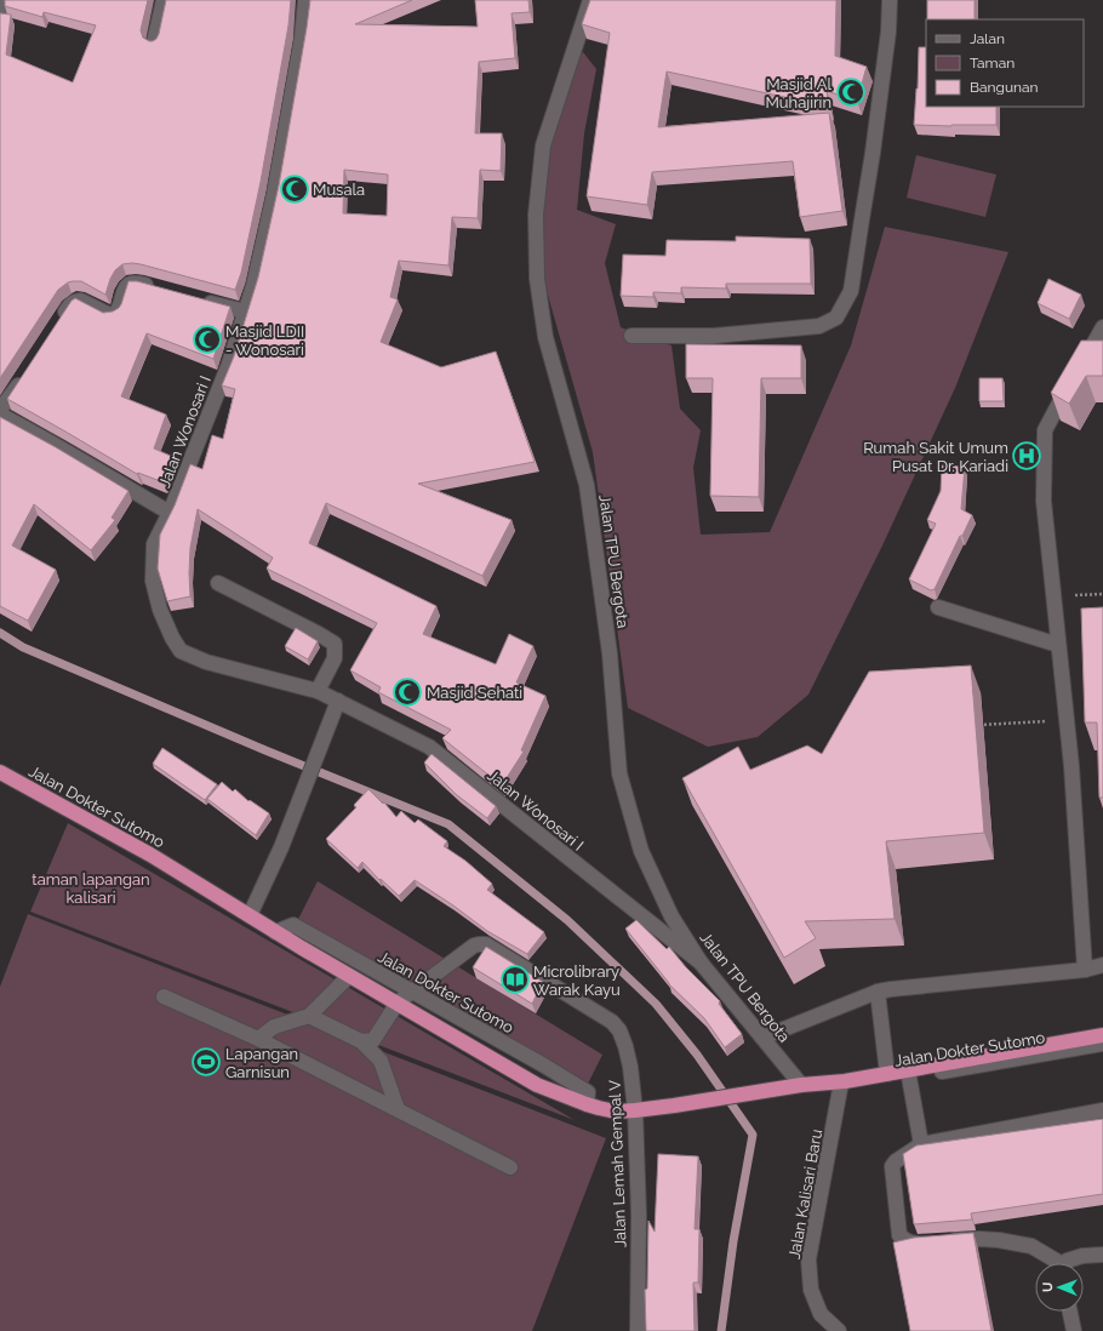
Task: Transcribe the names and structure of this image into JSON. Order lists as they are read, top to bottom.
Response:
{
  "streets": {
    "highway": ["Jalan Dokter Sutomo"],
    "street": [
      "Jalan Wonosari I",
      "Jalan TPU Bergota",
      "Jalan Lemah Gempal V",
      "Jalan Kalisari Baru"
    ]
  },
  "crossings": [
    ["Jalan Wonosari I", "Jalan TPU Bergota"],
    ["Jalan TPU Bergota", "Jalan Dokter Sutomo"],
    ["Jalan Dokter Sutomo", "Jalan Lemah Gempal V"],
    ["Jalan Dokter Sutomo", "Jalan Kalisari Baru"]
  ],
  "parks": ["taman lapangan kalisari"],
  "places": {
    "mosque": [
      "Masjid Al Muhajirin",
      "Musala",
      "Masjid LDII - Wonosari",
      "Masjid Sehati"
    ],
    "hospital": ["Rumah Sakit Umum Pusat Dr. Kariadi"],
    "library": ["Microlibrary Warak Kayu"],
    "sports": ["Lapangan Garnisun"]
  },
  "legend": ["Jalan", "Taman", "Bangunan"],
  "north": "left"
}
